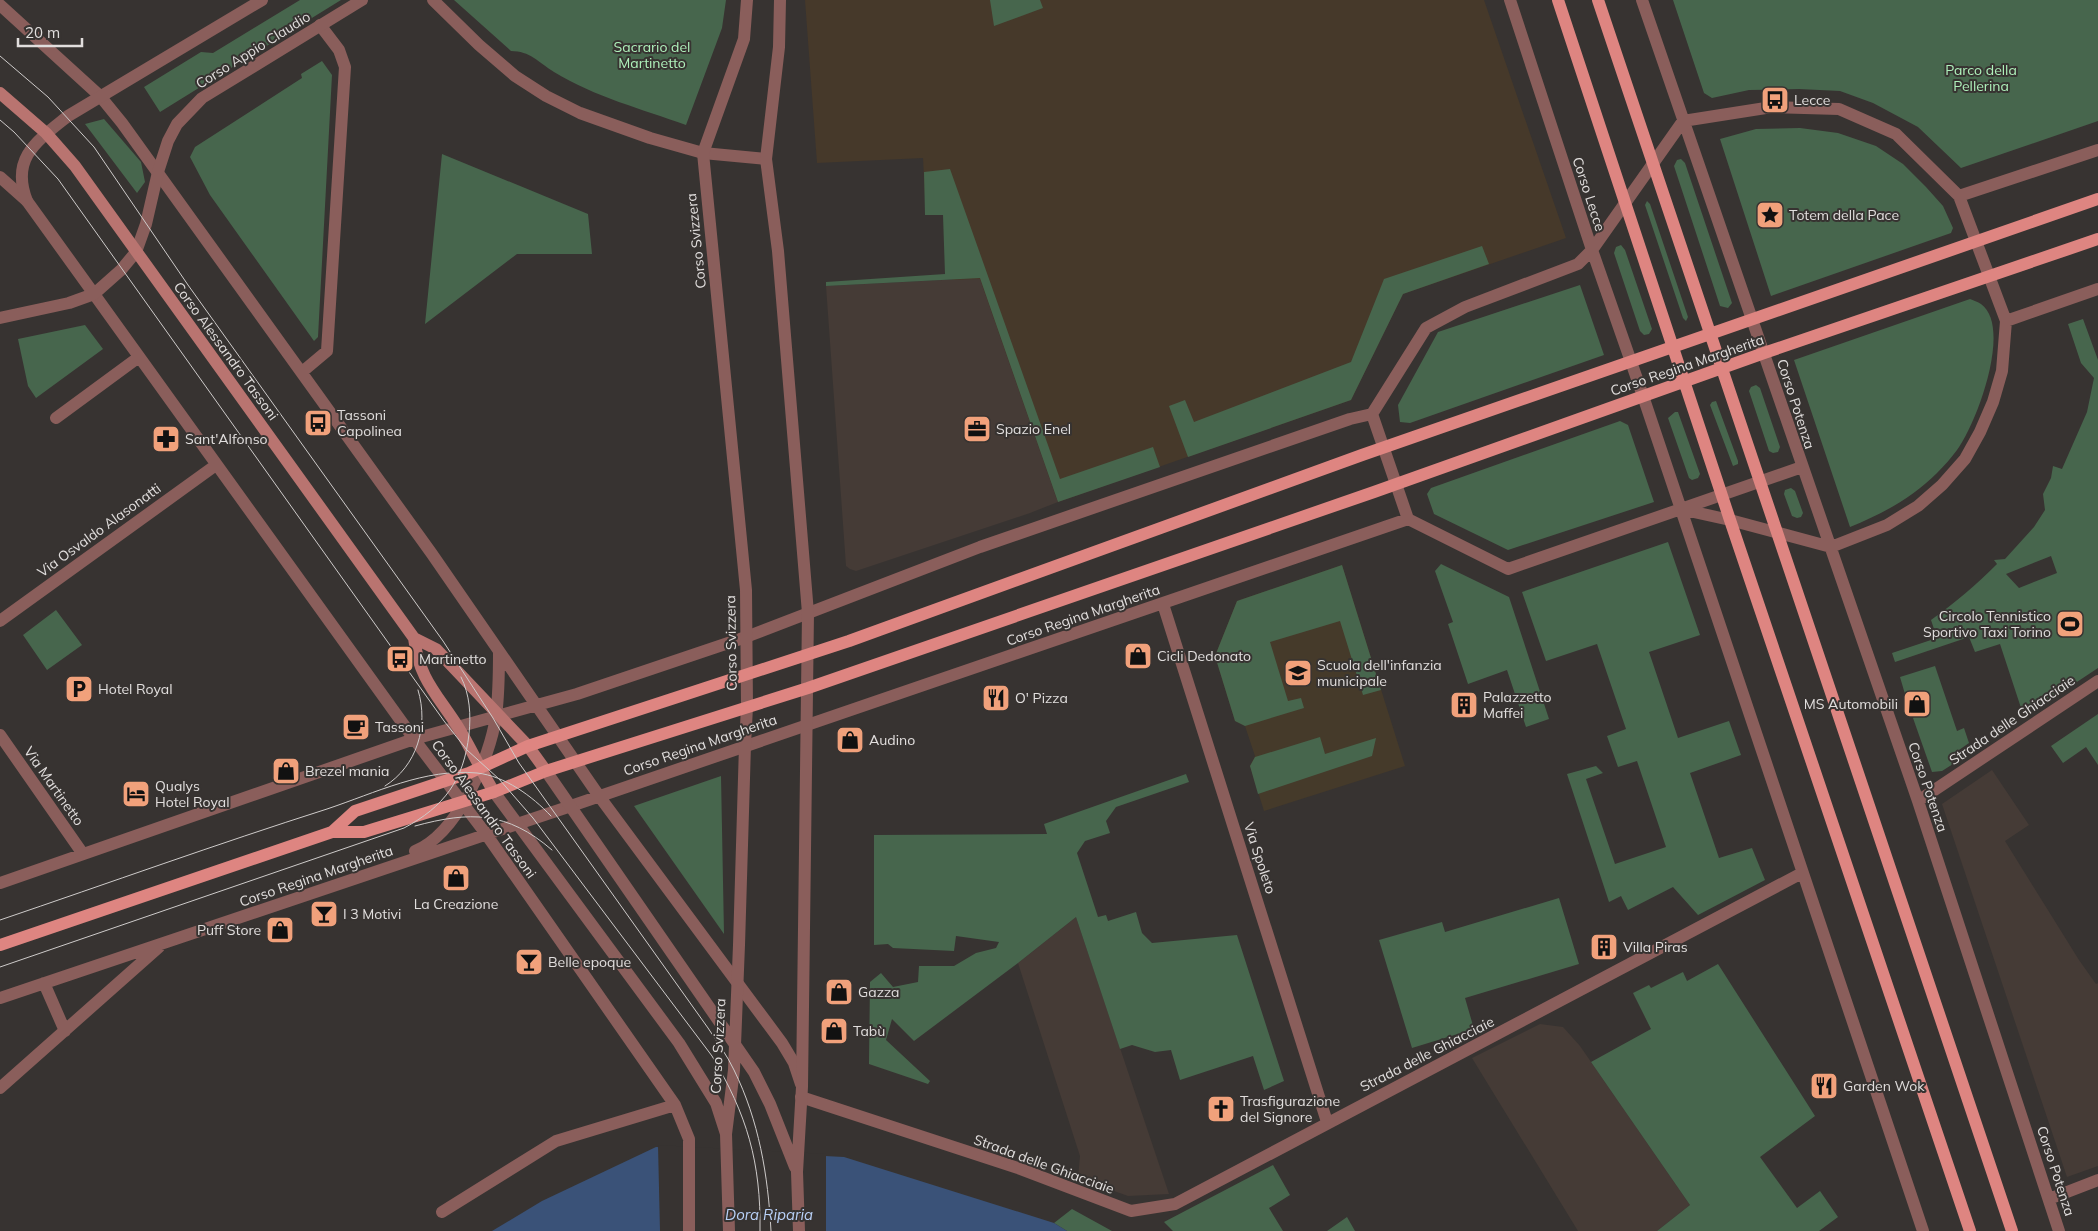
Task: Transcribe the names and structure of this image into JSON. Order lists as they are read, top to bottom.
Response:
{
  "streets": {
    "main road": ["Corso Alessandro Tassoni", "Corso Regina Margherita"],
    "street": [
      "Corso Appio Claudio",
      "Corso Lecce",
      "Corso Svizzera",
      "Corso Potenza",
      "Via Osvaldo Alasonatti",
      "Strada delle Ghiacciaie",
      "Via Martinetto",
      "Via Spoleto"
    ]
  },
  "crossings": [
    ["Corso Appio Claudio", "Corso Alessandro Tassoni"],
    ["Corso Lecce", "Corso Regina Margherita"],
    ["Corso Svizzera", "Corso Alessandro Tassoni"],
    ["Corso Svizzera", "Corso Regina Margherita"],
    ["Corso Alessandro Tassoni", "Corso Regina Margherita"],
    ["Corso Alessandro Tassoni", "Via Osvaldo Alasonatti"],
    ["Corso Regina Margherita", "Corso Potenza"],
    ["Corso Regina Margherita", "Via Spoleto"],
    ["Corso Potenza", "Strada delle Ghiacciaie"],
    ["Strada delle Ghiacciaie", "Via Spoleto"]
  ],
  "water": ["Dora Riparia"],
  "parks": ["Sacrario del Martinetto", "Parco della Pellerina"],
  "places": {
    "bus stop": ["Lecce", "Tassoni Capolinea", "Martinetto"],
    "place": ["Totem della Pace"],
    "office": ["Spazio Enel"],
    "pharmacy": ["Sant'Alfonso"],
    "sports": ["Circolo Tennistico Sportivo Taxi Torino"],
    "shop": [
      "Cicli Dedonato",
      "MS Automobili",
      "Audino",
      "Brezel mania",
      "La Creazione",
      "Puff Store",
      "Gazza",
      "Tabù"
    ],
    "school or university": ["Scuola dell'infanzia municipale"],
    "parking": ["Hotel Royal"],
    "restaurant": ["O' Pizza", "Garden Wok"],
    "building": ["Palazzetto Maffei", "Villa Piras"],
    "cafe": ["Tassoni"],
    "hotel": ["Qualys Hotel Royal"],
    "bar": ["I 3 Motivi", "Belle epoque"],
    "church": ["Trasfigurazione del Signore"]
  },
  "scale_bar": "20 m"
}
